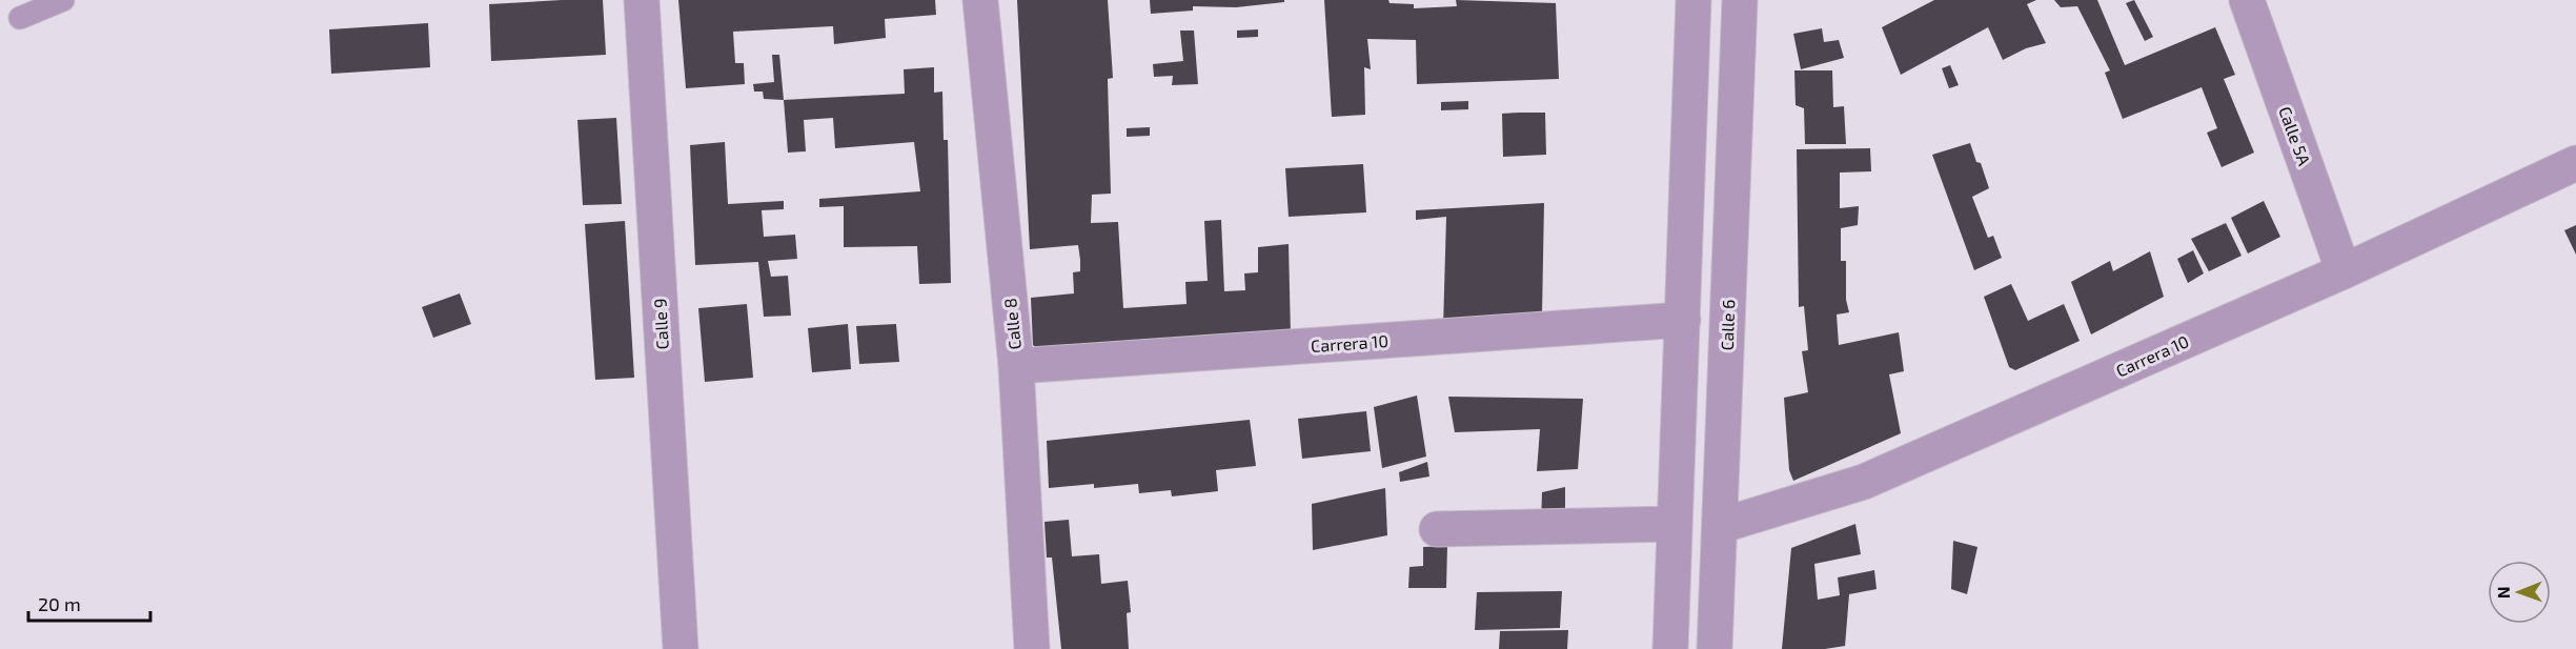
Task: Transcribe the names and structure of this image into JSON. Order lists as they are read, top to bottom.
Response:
{
  "streets": {
    "street": [
      "Calle 5A",
      "Calle 9",
      "Calle 8",
      "Calle 6",
      "Carrera 10"
    ]
  },
  "crossings": [
    ["Calle 5A", "Carrera 10"],
    ["Calle 8", "Carrera 10"],
    ["Calle 6", "Carrera 10"]
  ],
  "scale_bar": "20 m",
  "north": "left"
}
